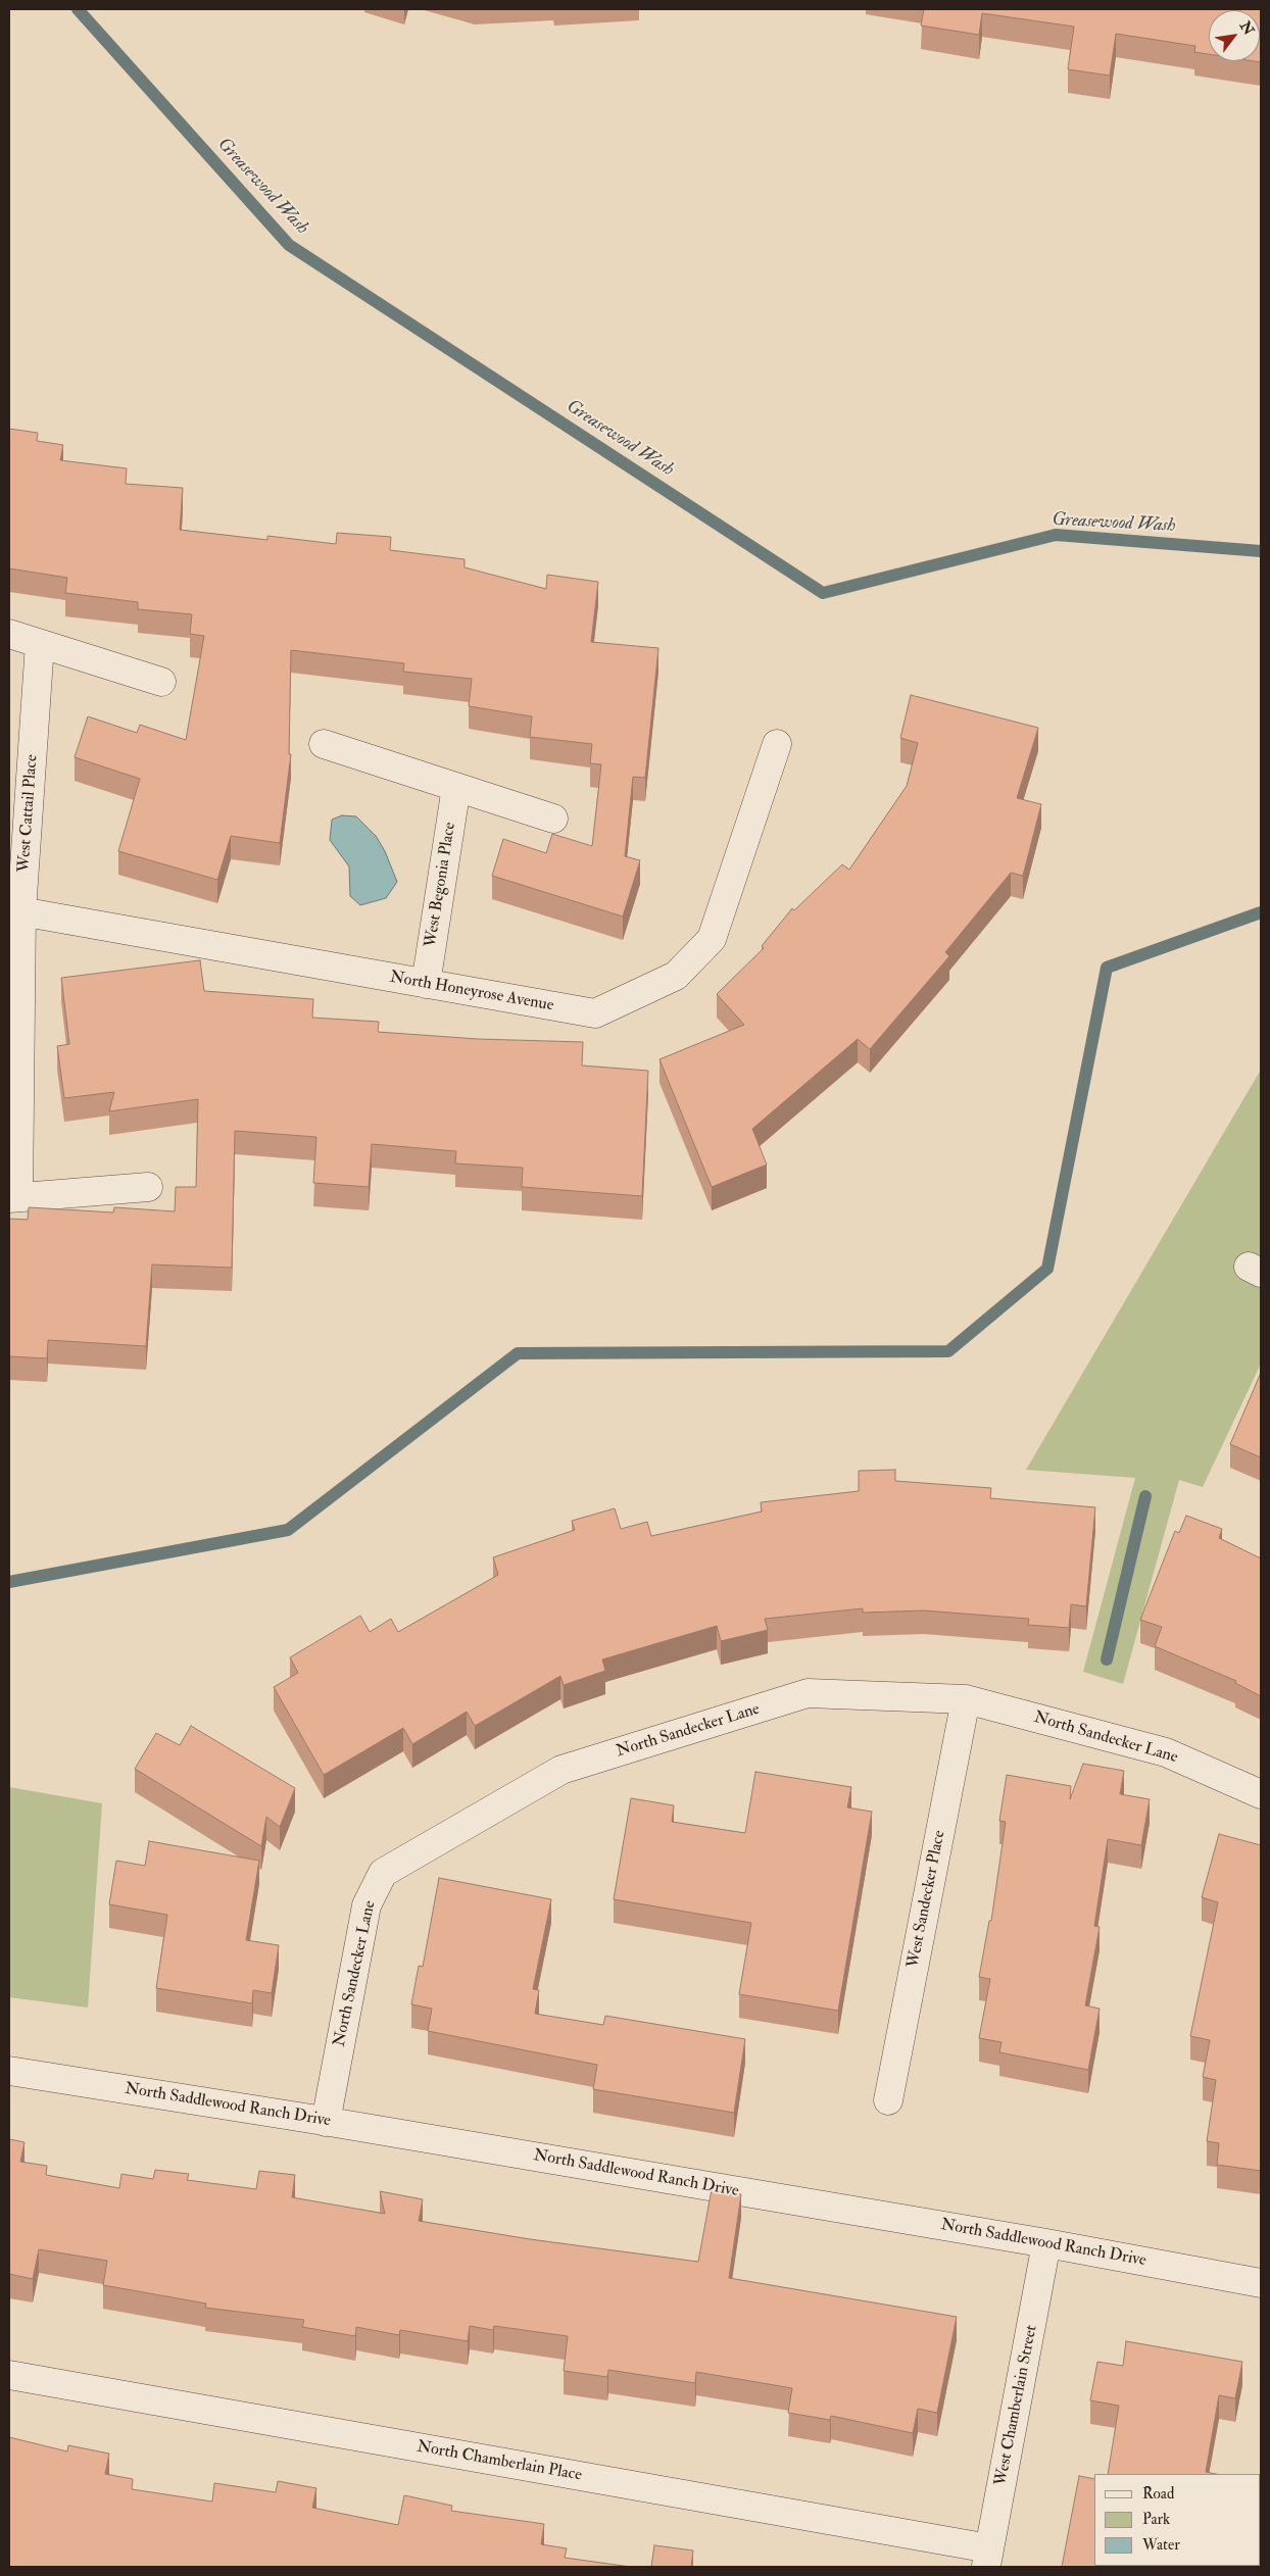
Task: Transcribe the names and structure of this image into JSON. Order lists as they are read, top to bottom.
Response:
{
  "streets": {
    "street": [
      "West Cattail Place",
      "West Begonia Place",
      "North Honeyrose Avenue",
      "North Sandecker Lane",
      "West Sandecker Place",
      "North Saddlewood Ranch Drive",
      "West Chamberlain Street",
      "North Chamberlain Place"
    ]
  },
  "crossings": [
    ["West Cattail Place", "North Honeyrose Avenue"],
    ["West Begonia Place", "North Honeyrose Avenue"],
    ["North Sandecker Lane", "West Sandecker Place"],
    ["North Sandecker Lane", "North Saddlewood Ranch Drive"],
    ["North Saddlewood Ranch Drive", "West Chamberlain Street"],
    ["West Chamberlain Street", "North Chamberlain Place"]
  ],
  "water": ["Greasewood Wash"],
  "legend": ["Road", "Park", "Water"],
  "north": "top right"
}
